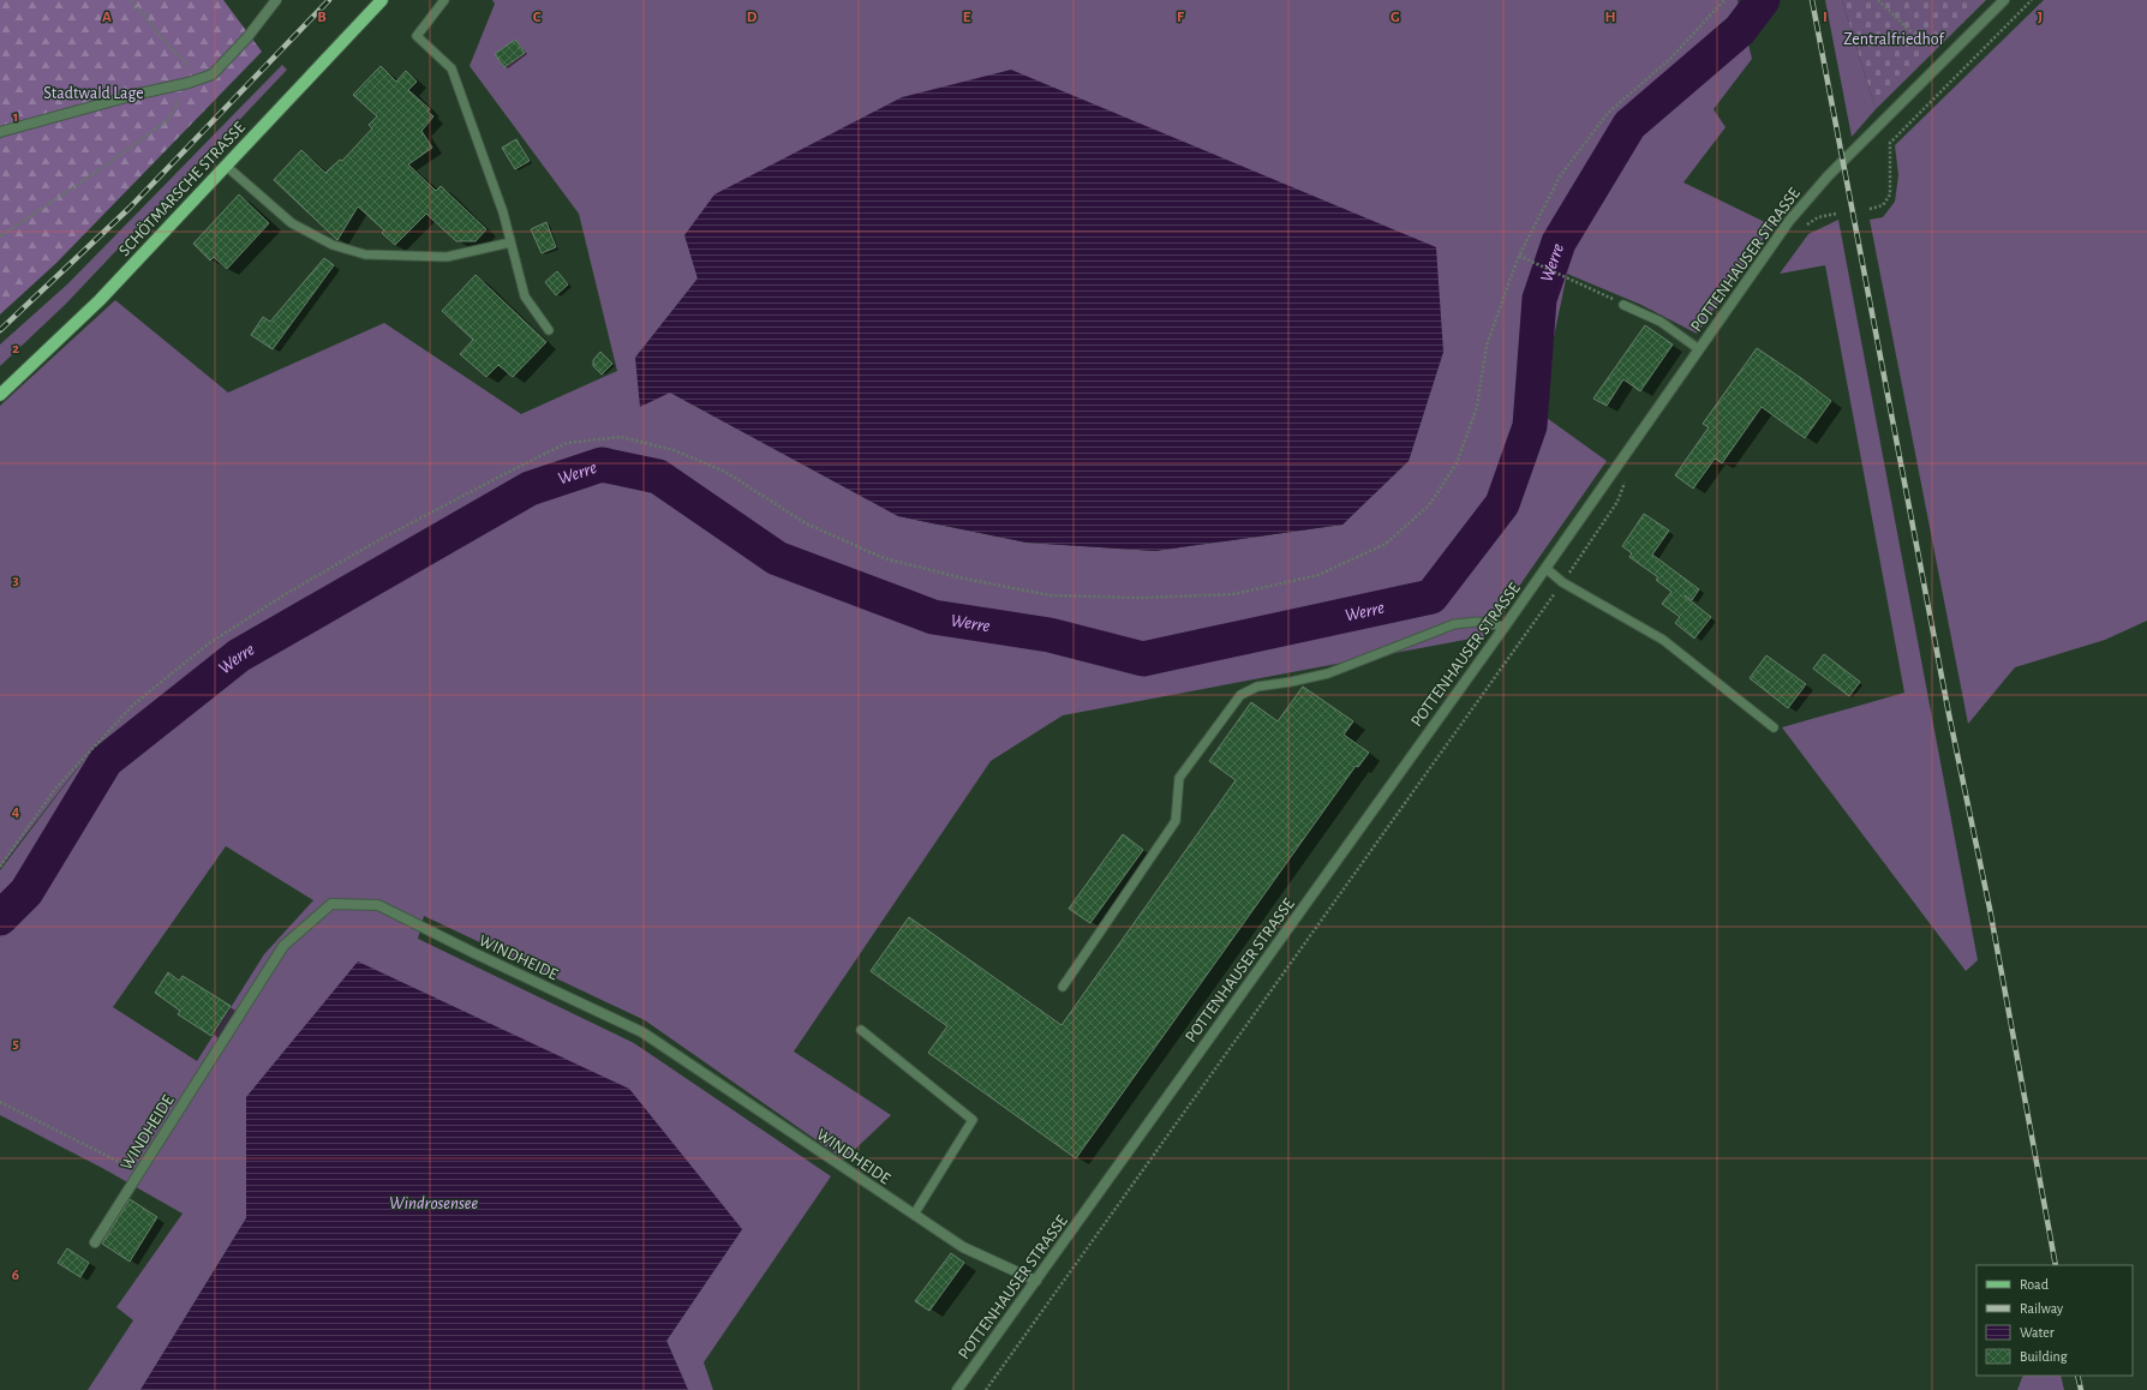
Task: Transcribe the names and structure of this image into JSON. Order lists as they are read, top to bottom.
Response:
{
  "streets": {
    "main road": ["SCHÖTMARSCHE STRASSE"],
    "street": ["POTTENHAUSER STRASSE", "WINDHEIDE"]
  },
  "crossings": [
    ["POTTENHAUSER STRASSE", "WINDHEIDE"]
  ],
  "water": ["Werre", "Windrosensee"],
  "parks": ["Zentralfriedhof", "Stadtwald Lage"],
  "legend": [
    "Road",
    "Railway",
    "Water",
    "Building"
  ],
  "grid": {
    "columns": [
      "A",
      "B",
      "C",
      "D",
      "E",
      "F",
      "G",
      "H",
      "I",
      "J"
    ],
    "rows": [
      "1",
      "2",
      "3",
      "4",
      "5",
      "6"
    ]
  }
}
